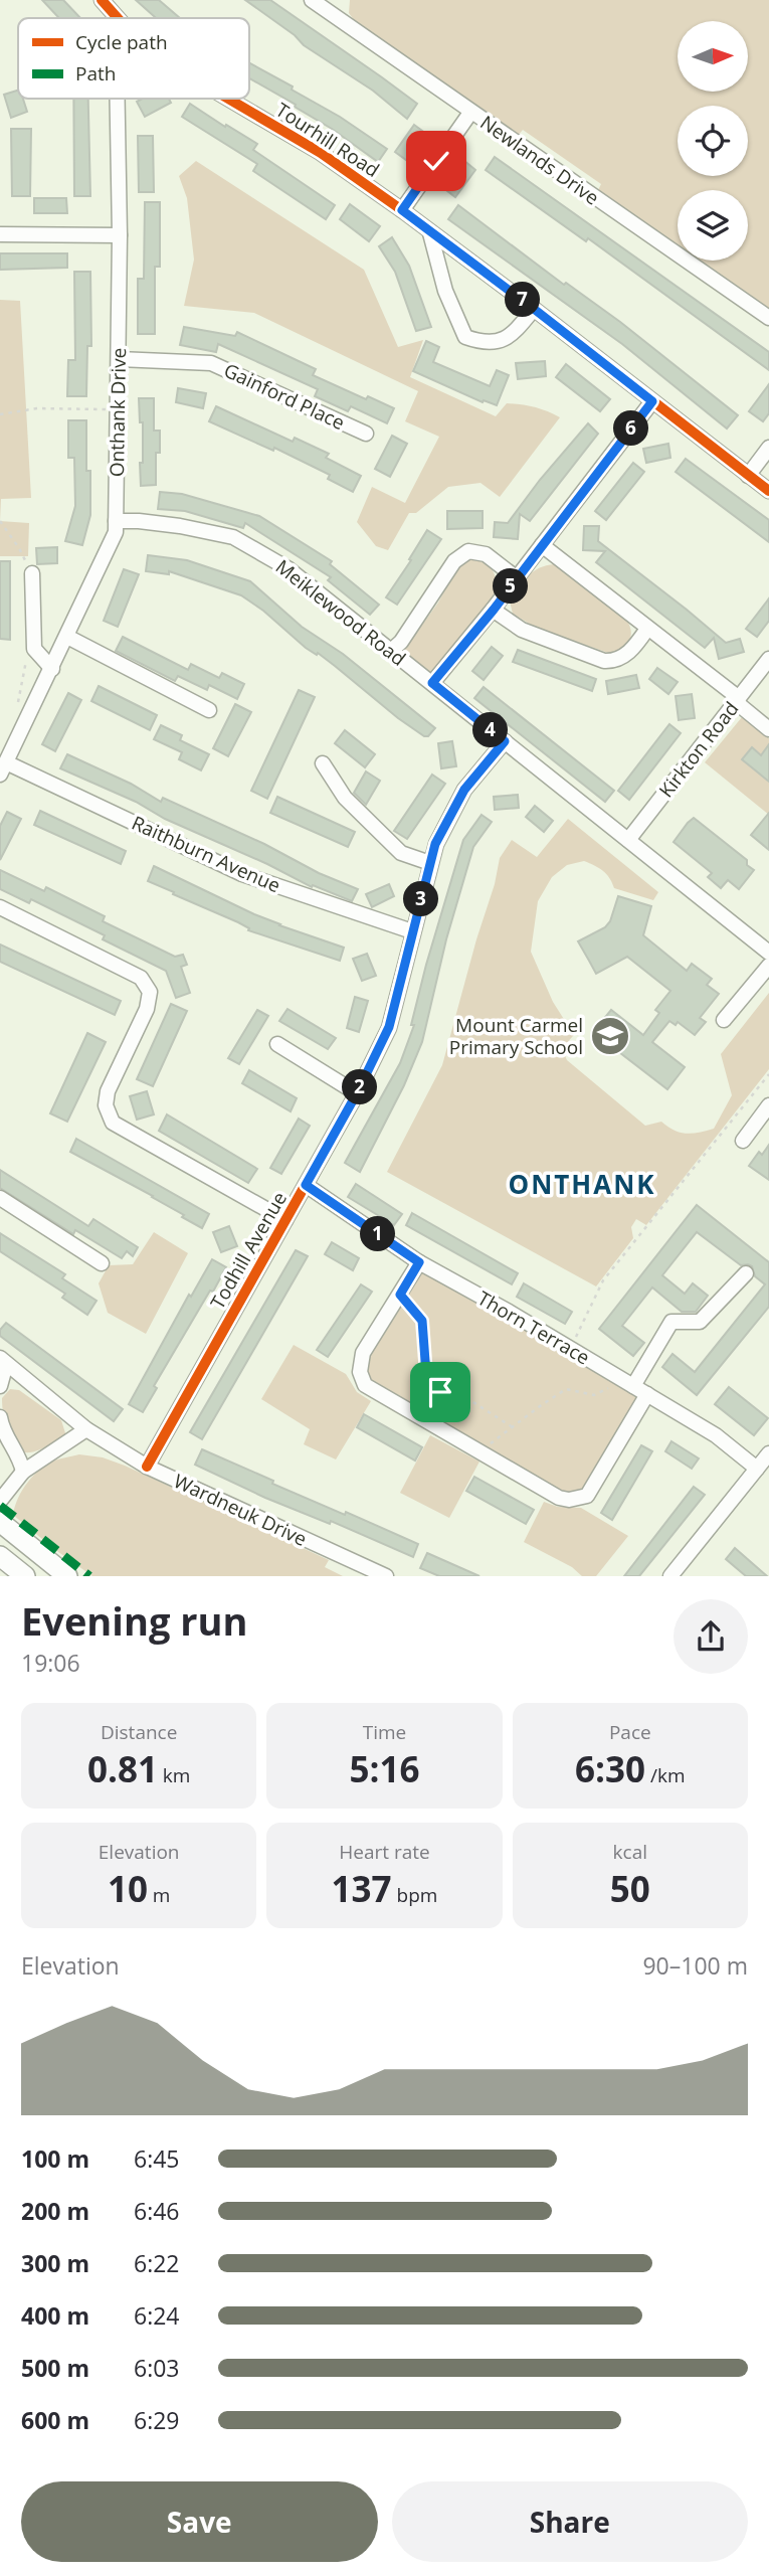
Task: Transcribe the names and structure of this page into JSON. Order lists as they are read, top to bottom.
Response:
{
  "streets": {
    "street": [
      "Tourhill Road",
      "Newlands Drive",
      "Gainford Place",
      "Onthank Drive",
      "Meiklewood Road",
      "Kirkton Road",
      "Raithburn Avenue",
      "Todhill Avenue",
      "Thorn Terrace",
      "Wardneuk Drive"
    ]
  },
  "crossings": [
    ["Gainford Place", "Onthank Drive"],
    ["Onthank Drive", "Meiklewood Road"],
    ["Onthank Drive", "Raithburn Avenue"],
    ["Meiklewood Road", "Kirkton Road"],
    ["Meiklewood Road", "Todhill Avenue"],
    ["Raithburn Avenue", "Todhill Avenue"],
    ["Todhill Avenue", "Thorn Terrace"],
    ["Todhill Avenue", "Wardneuk Drive"]
  ],
  "districts": ["ONTHANK"],
  "places": {
    "school or university": ["Mount Carmel Primary School"]
  },
  "legend": ["Cycle path", "Path"],
  "north": "right",
  "page": {
    "pins": [
      "7",
      "6",
      "5",
      "4",
      "3",
      "2",
      "1"
    ],
    "heading": ["Evening run", "19:06"],
    "stats": [
      ["Distance", "0.81 km"],
      ["Time", "5:16"],
      ["Pace", "6:30 /km"],
      ["Elevation", "10 m"],
      ["Heart rate", "137 bpm"],
      ["kcal", "50"]
    ],
    "chart": ["Elevation", "90–100 m"],
    "list": [
      {
        "name": "100 m",
        "note": "6:45"
      },
      {
        "name": "200 m",
        "note": "6:46"
      },
      {
        "name": "300 m",
        "note": "6:22"
      },
      {
        "name": "400 m",
        "note": "6:24"
      },
      {
        "name": "500 m",
        "note": "6:03"
      },
      {
        "name": "600 m",
        "note": "6:29"
      }
    ],
    "buttons": ["Save", "Share"]
  }
}
